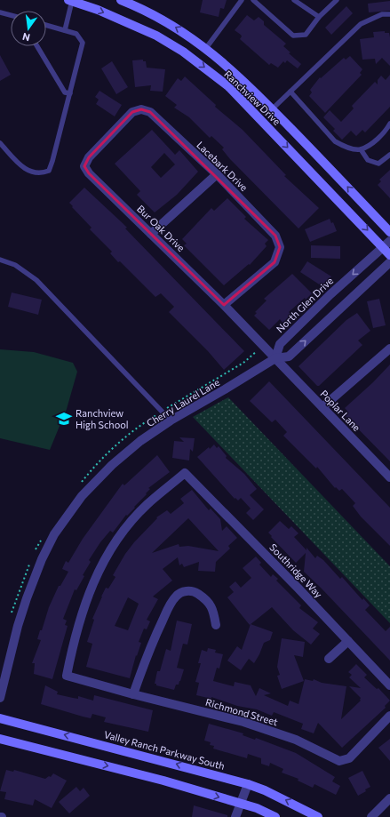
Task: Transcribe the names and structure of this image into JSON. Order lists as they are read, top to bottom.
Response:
{
  "streets": {
    "street": [
      "Ranchview Drive",
      "Lacebark Drive",
      "Bur Oak Drive",
      "North Glen Drive",
      "Cherry Laurel Lane",
      "Poplar Lane",
      "Southridge Way",
      "Richmond Street",
      "Valley Ranch Parkway South"
    ]
  },
  "crossings": [
    ["Ranchview Drive", "North Glen Drive"],
    ["Lacebark Drive", "Bur Oak Drive"],
    ["Bur Oak Drive", "North Glen Drive"],
    ["Bur Oak Drive", "Cherry Laurel Lane"],
    ["Bur Oak Drive", "Poplar Lane"],
    ["North Glen Drive", "Cherry Laurel Lane"],
    ["North Glen Drive", "Poplar Lane"],
    ["Cherry Laurel Lane", "Poplar Lane"],
    ["Southridge Way", "Richmond Street"]
  ],
  "places": {
    "school or university": ["Ranchview High School"]
  },
  "north": "bottom"
}
